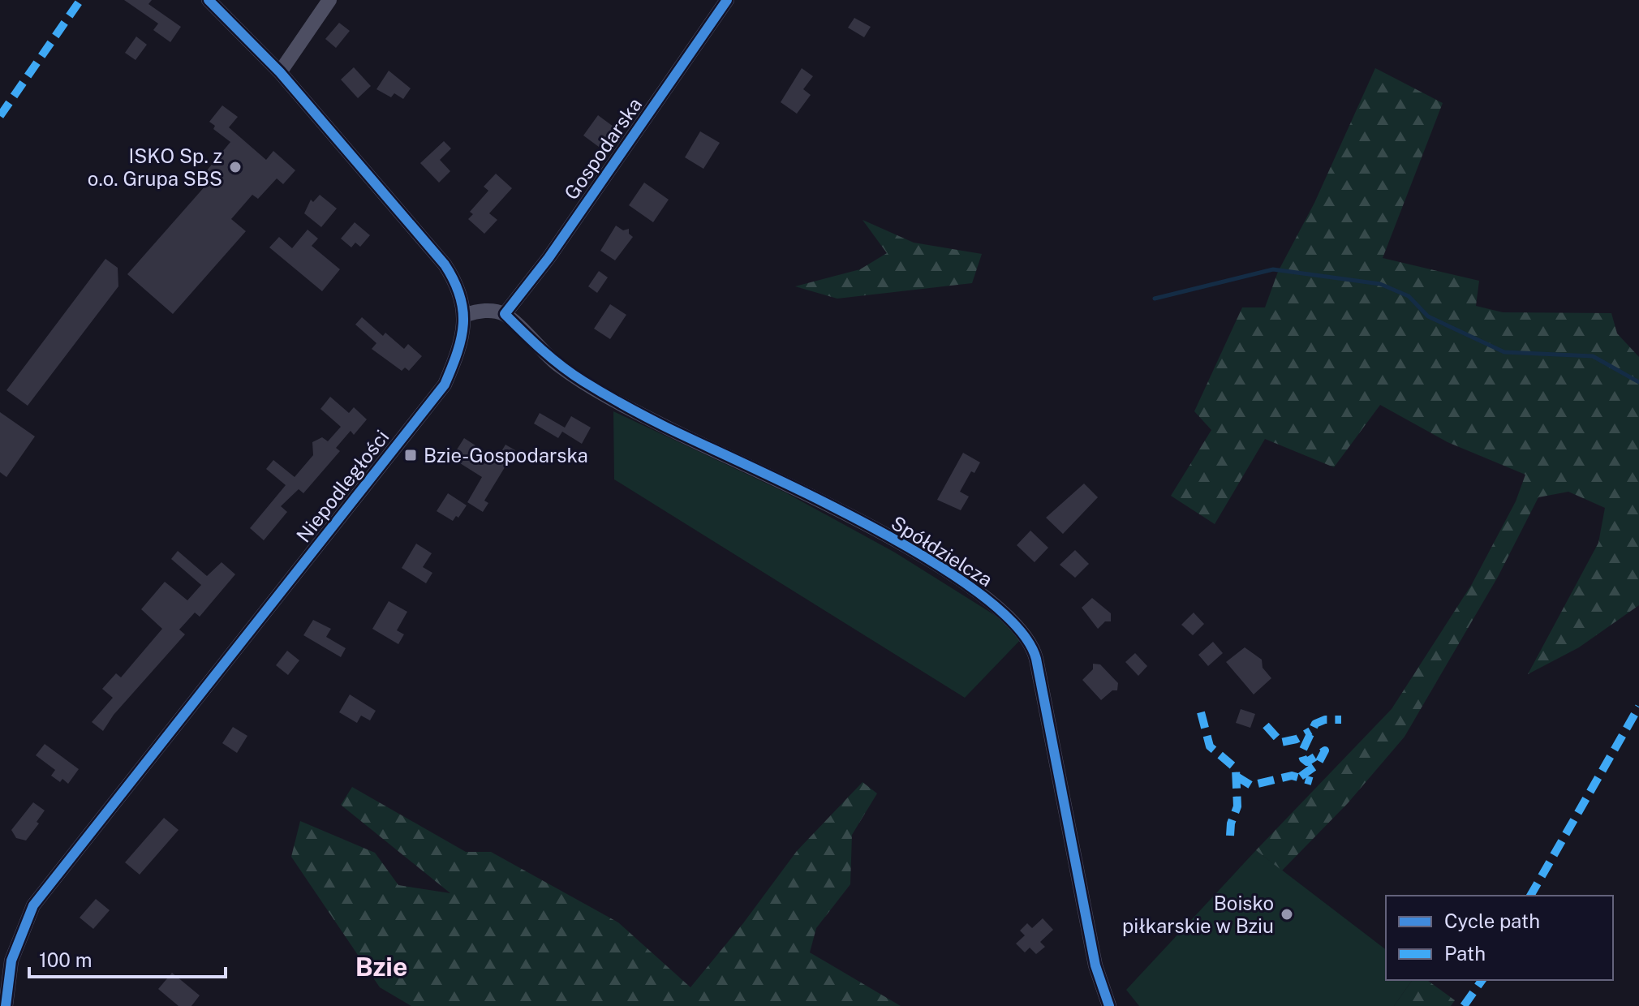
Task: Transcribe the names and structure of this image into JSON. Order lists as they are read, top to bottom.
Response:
{
  "streets": {
    "street": ["Gospodarska", "Niepodległości", "Spółdzielcza"]
  },
  "crossings": [
    ["Gospodarska", "Spółdzielcza"]
  ],
  "districts": ["Bzie"],
  "places": {
    "other": ["ISKO Sp. z o.o. Grupa SBS", "Boisko piłkarskie w Bziu"],
    "transit": ["Bzie-Gospodarska"]
  },
  "legend": ["Cycle path", "Path"],
  "scale_bar": "100 m"
}
